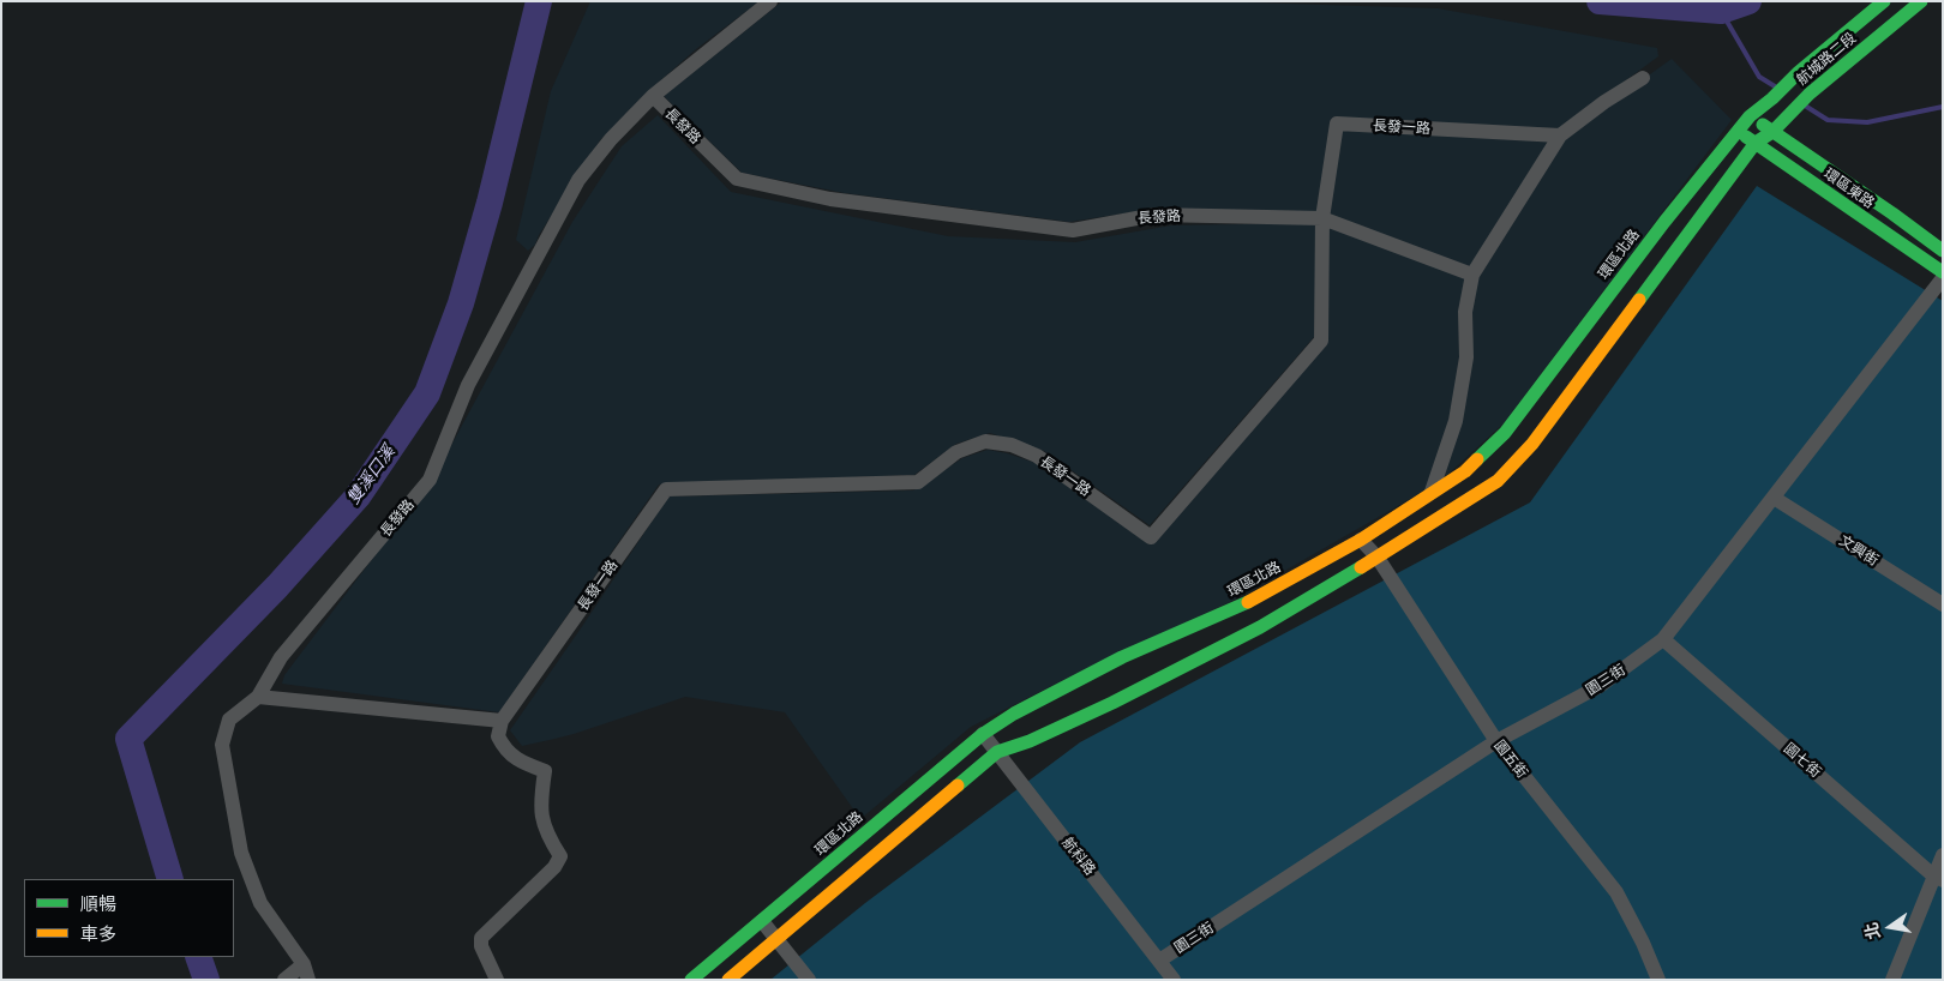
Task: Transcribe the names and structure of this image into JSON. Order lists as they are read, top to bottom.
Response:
{
  "streets": {
    "street": [
      "航城路二段",
      "長發路",
      "長發一路",
      "環區東路",
      "環區北路",
      "文興街",
      "園三街",
      "園五街",
      "園七街",
      "航科路"
    ]
  },
  "crossings": [
    ["航城路二段", "環區東路"],
    ["航城路二段", "環區北路"],
    ["長發路", "長發一路"],
    ["環區東路", "環區北路"],
    ["環區北路", "園五街"],
    ["環區北路", "航科路"],
    ["文興街", "園三街"],
    ["園三街", "園五街"],
    ["園三街", "園七街"],
    ["園三街", "航科路"]
  ],
  "water": ["雙溪口溪"],
  "legend": ["順暢", "車多"],
  "north": "left"
}
